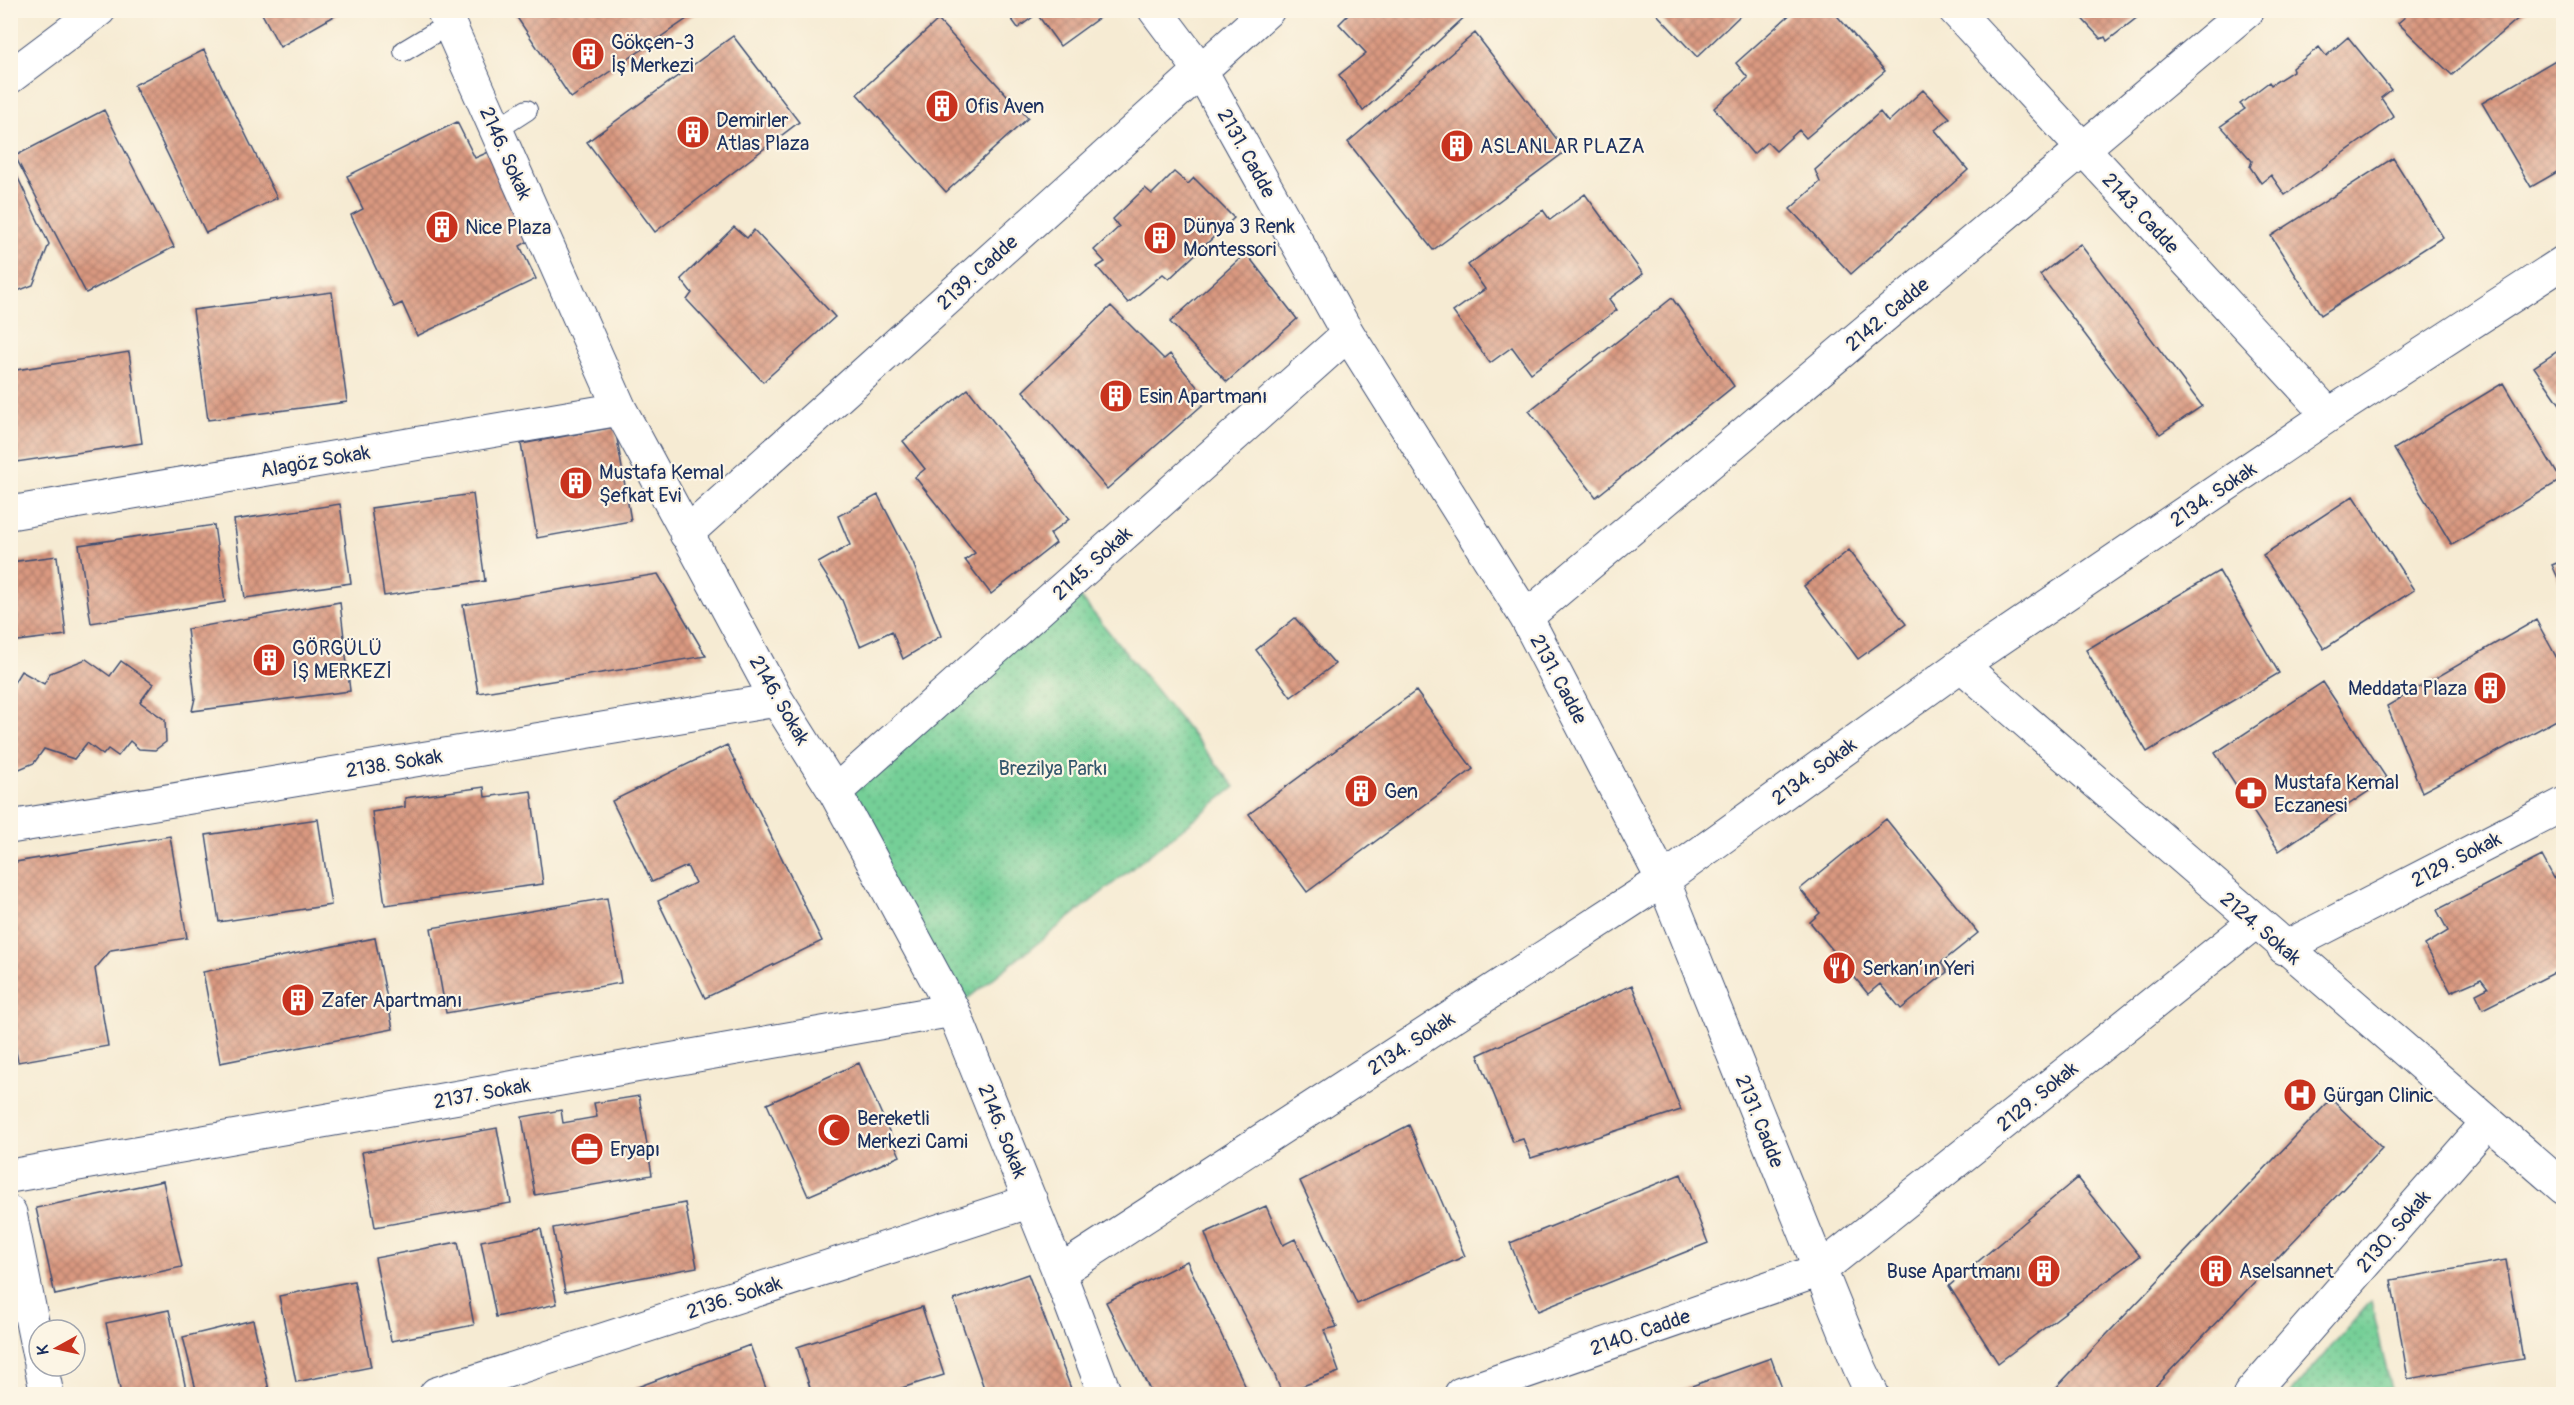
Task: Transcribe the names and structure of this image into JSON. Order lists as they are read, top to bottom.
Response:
{
  "streets": {
    "street": [
      "2146. Sokak",
      "2131. Cadde",
      "2143. Cadde",
      "2139. Cadde",
      "2142. Cadde",
      "Alagöz Sokak",
      "2134. Sokak",
      "2145. Sokak",
      "2138. Sokak",
      "2129. Sokak",
      "2124. Sokak",
      "2137. Sokak",
      "2130. Sokak",
      "2136. Sokak",
      "2140. Cadde"
    ]
  },
  "crossings": [
    ["2146. Sokak", "2139. Cadde"],
    ["2146. Sokak", "Alagöz Sokak"],
    ["2146. Sokak", "2134. Sokak"],
    ["2146. Sokak", "2145. Sokak"],
    ["2146. Sokak", "2138. Sokak"],
    ["2146. Sokak", "2137. Sokak"],
    ["2146. Sokak", "2136. Sokak"],
    ["2131. Cadde", "2139. Cadde"],
    ["2131. Cadde", "2142. Cadde"],
    ["2131. Cadde", "2134. Sokak"],
    ["2131. Cadde", "2145. Sokak"],
    ["2131. Cadde", "2129. Sokak"],
    ["2131. Cadde", "2140. Cadde"],
    ["2143. Cadde", "2142. Cadde"],
    ["2143. Cadde", "2134. Sokak"],
    ["2134. Sokak", "2124. Sokak"],
    ["2129. Sokak", "2124. Sokak"],
    ["2129. Sokak", "2140. Cadde"],
    ["2124. Sokak", "2130. Sokak"]
  ],
  "parks": ["Brezilya Parkı"],
  "places": {
    "building": [
      "Gökçen-3 İş Merkezi",
      "Ofis Aven",
      "Demirler Atlas Plaza",
      "ASLANLAR PLAZA",
      "Nice Plaza",
      "Dünya 3 Renk Montessori",
      "Esin Apartmanı",
      "Mustafa Kemal Şefkat Evi",
      "GÖRGÜLÜ İŞ MERKEZİ",
      "Meddata Plaza",
      "Gen",
      "Zafer Apartmanı",
      "Buse Apartmanı",
      "Aselsannet"
    ],
    "pharmacy": ["Mustafa Kemal Eczanesi"],
    "restaurant": ["Serkan’ın Yeri"],
    "hospital": ["Gürgan Clinic"],
    "mosque": ["Bereketli Merkezi Cami"],
    "office": ["Eryapı"]
  },
  "north": "left"
}
